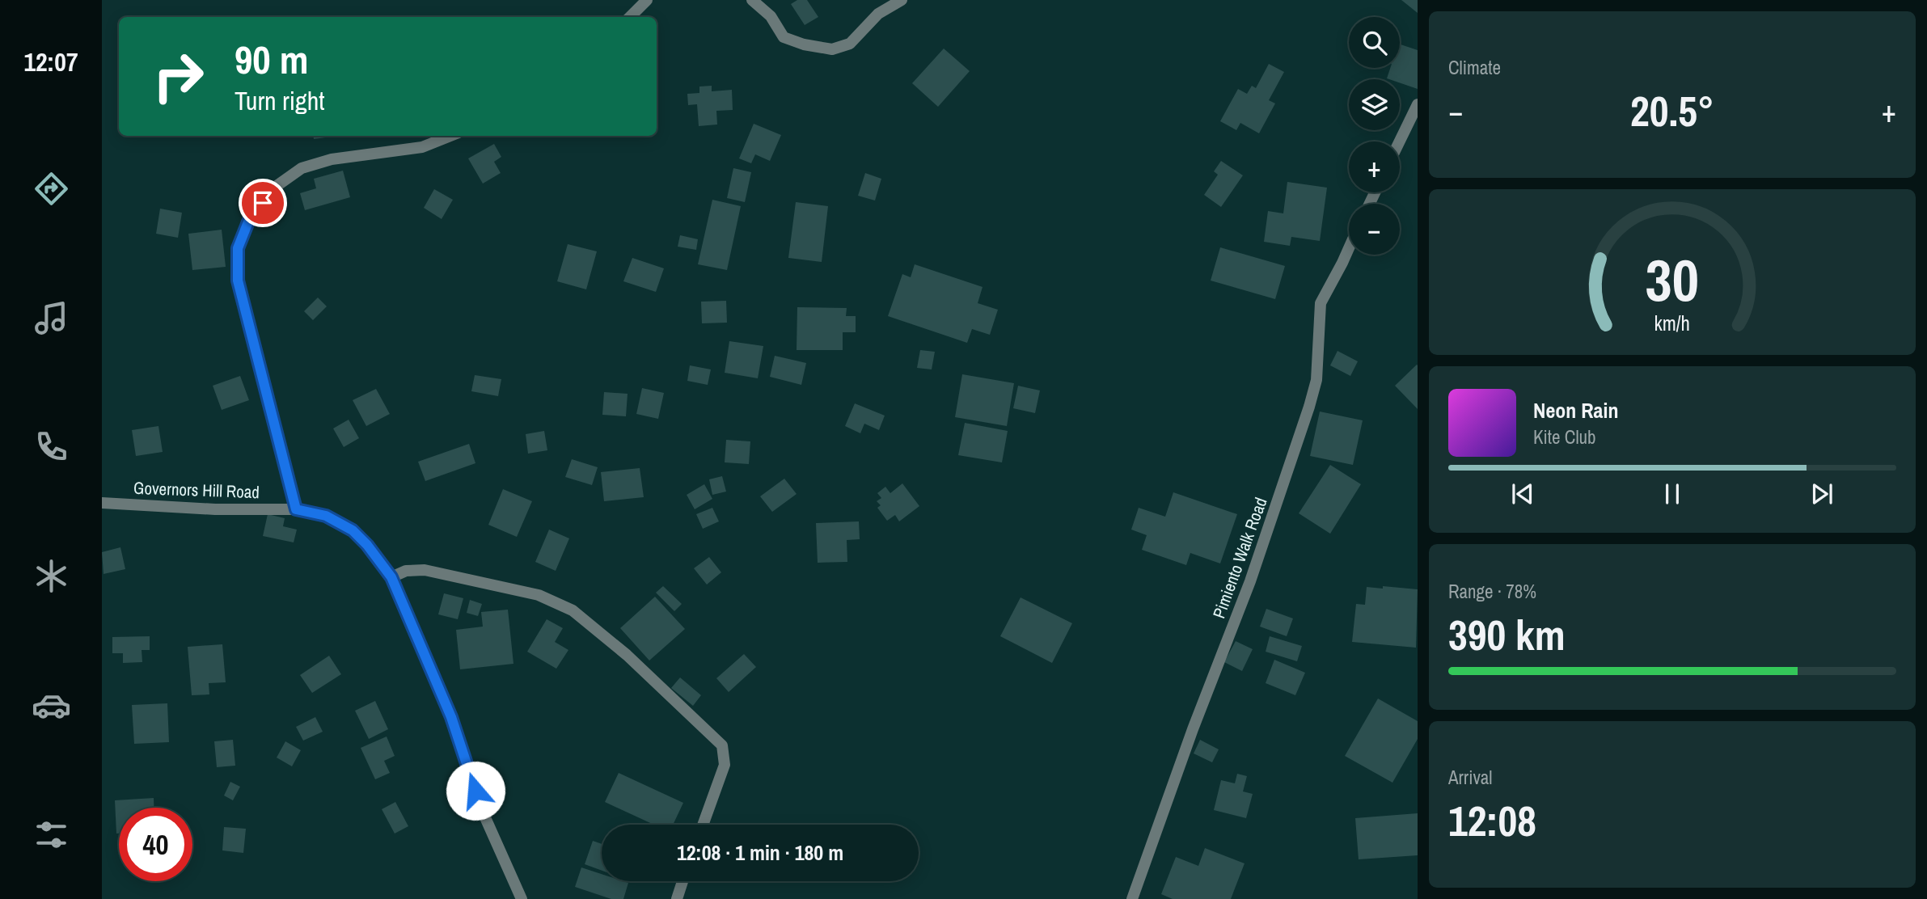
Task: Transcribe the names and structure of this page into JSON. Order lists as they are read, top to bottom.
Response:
{
  "streets": {
    "street": ["Governors Hill Road", "Pimiento Walk Road"]
  },
  "page": {
    "tabs": "12:07",
    "tile": [
      "Climate",
      ["Range · 78%", "390 km"],
      ["Arrival", "12:08"]
    ],
    "map_buttons": ["+", "−"],
    "turn": ["90 m", "Turn right"],
    "heat": ["−", "20.5°", "+"],
    "song": ["Neon Rain", "Kite Club"],
    "limit": "40",
    "trip": "12:08 · 1 min · 180 m",
    "gauge": ["30", "km/h"]
  }
}
